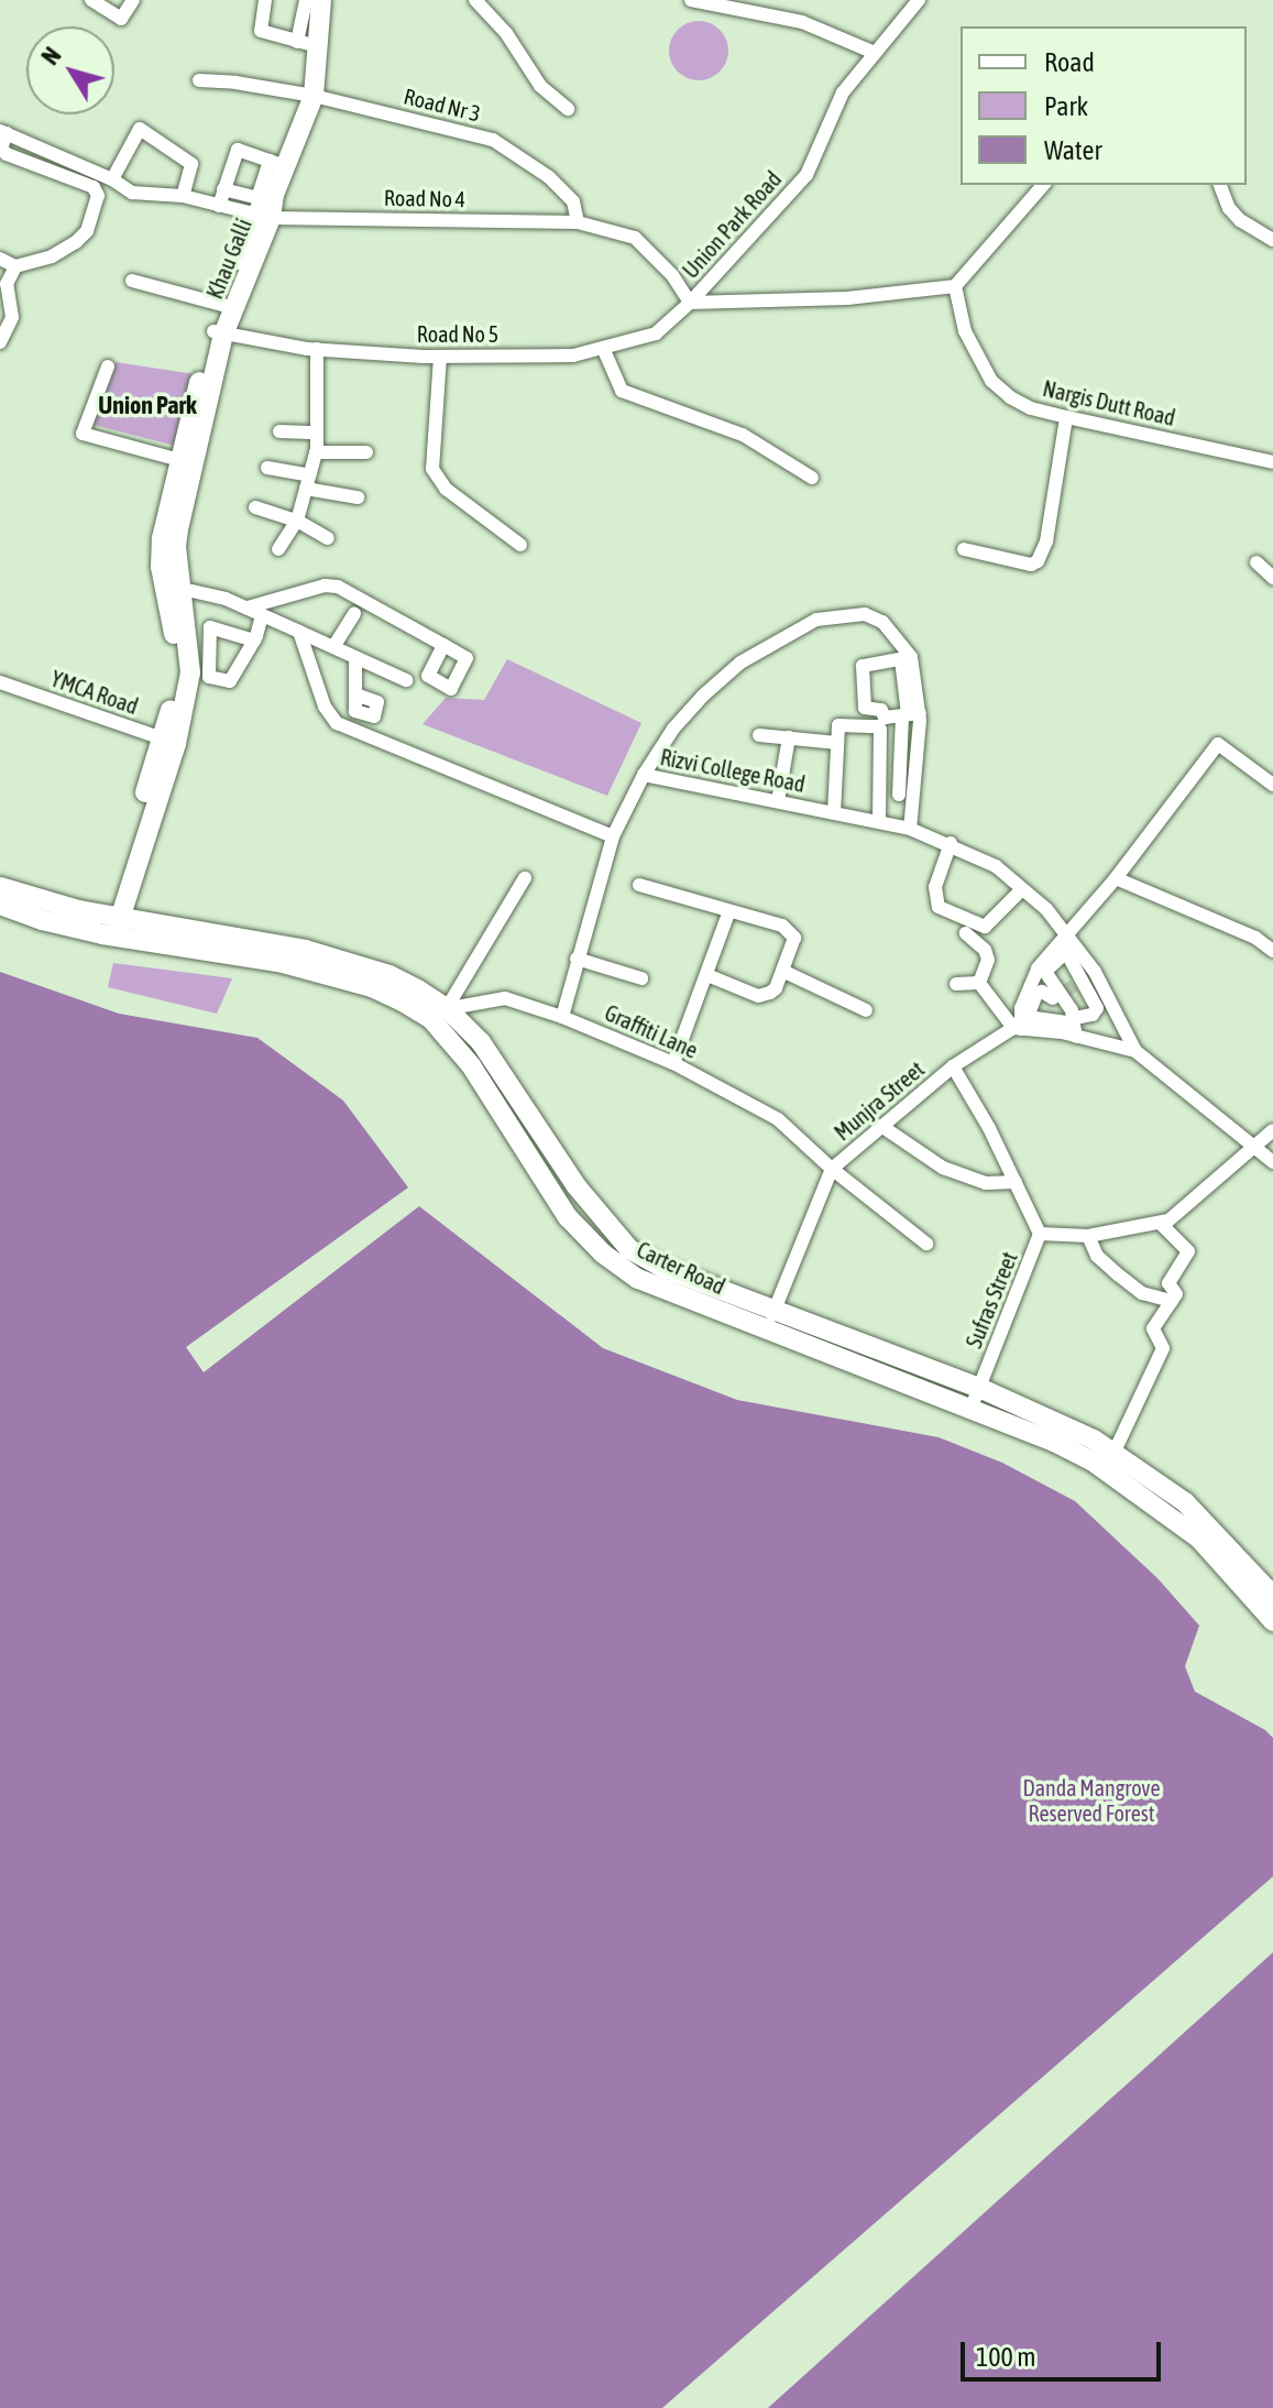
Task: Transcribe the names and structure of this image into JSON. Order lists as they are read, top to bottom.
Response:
{
  "streets": {
    "main road": ["Khau Galli", "Carter Road"],
    "street": [
      "Road Nr 3",
      "Road No 4",
      "Union Park Road",
      "Road No 5",
      "Nargis Dutt Road",
      "YMCA Road",
      "Rizvi College Road",
      "Graffiti Lane",
      "Munjra Street",
      "Sufras Street"
    ]
  },
  "crossings": [
    ["Road Nr 3", "Road No 4"],
    ["Road Nr 3", "Khau Galli"],
    ["Road No 4", "Union Park Road"],
    ["Road No 4", "Khau Galli"],
    ["Road No 4", "Road No 5"],
    ["Union Park Road", "Road No 5"],
    ["Khau Galli", "Road No 5"],
    ["Khau Galli", "YMCA Road"],
    ["Khau Galli", "Carter Road"],
    ["Rizvi College Road", "Graffiti Lane"],
    ["Graffiti Lane", "Munjra Street"],
    ["Graffiti Lane", "Carter Road"],
    ["Munjra Street", "Carter Road"],
    ["Munjra Street", "Sufras Street"],
    ["Carter Road", "Sufras Street"]
  ],
  "districts": ["Union Park"],
  "parks": ["Danda Mangrove Reserved Forest"],
  "legend": ["Road", "Park", "Water"],
  "scale_bar": "100 m",
  "north": "top left"
}
